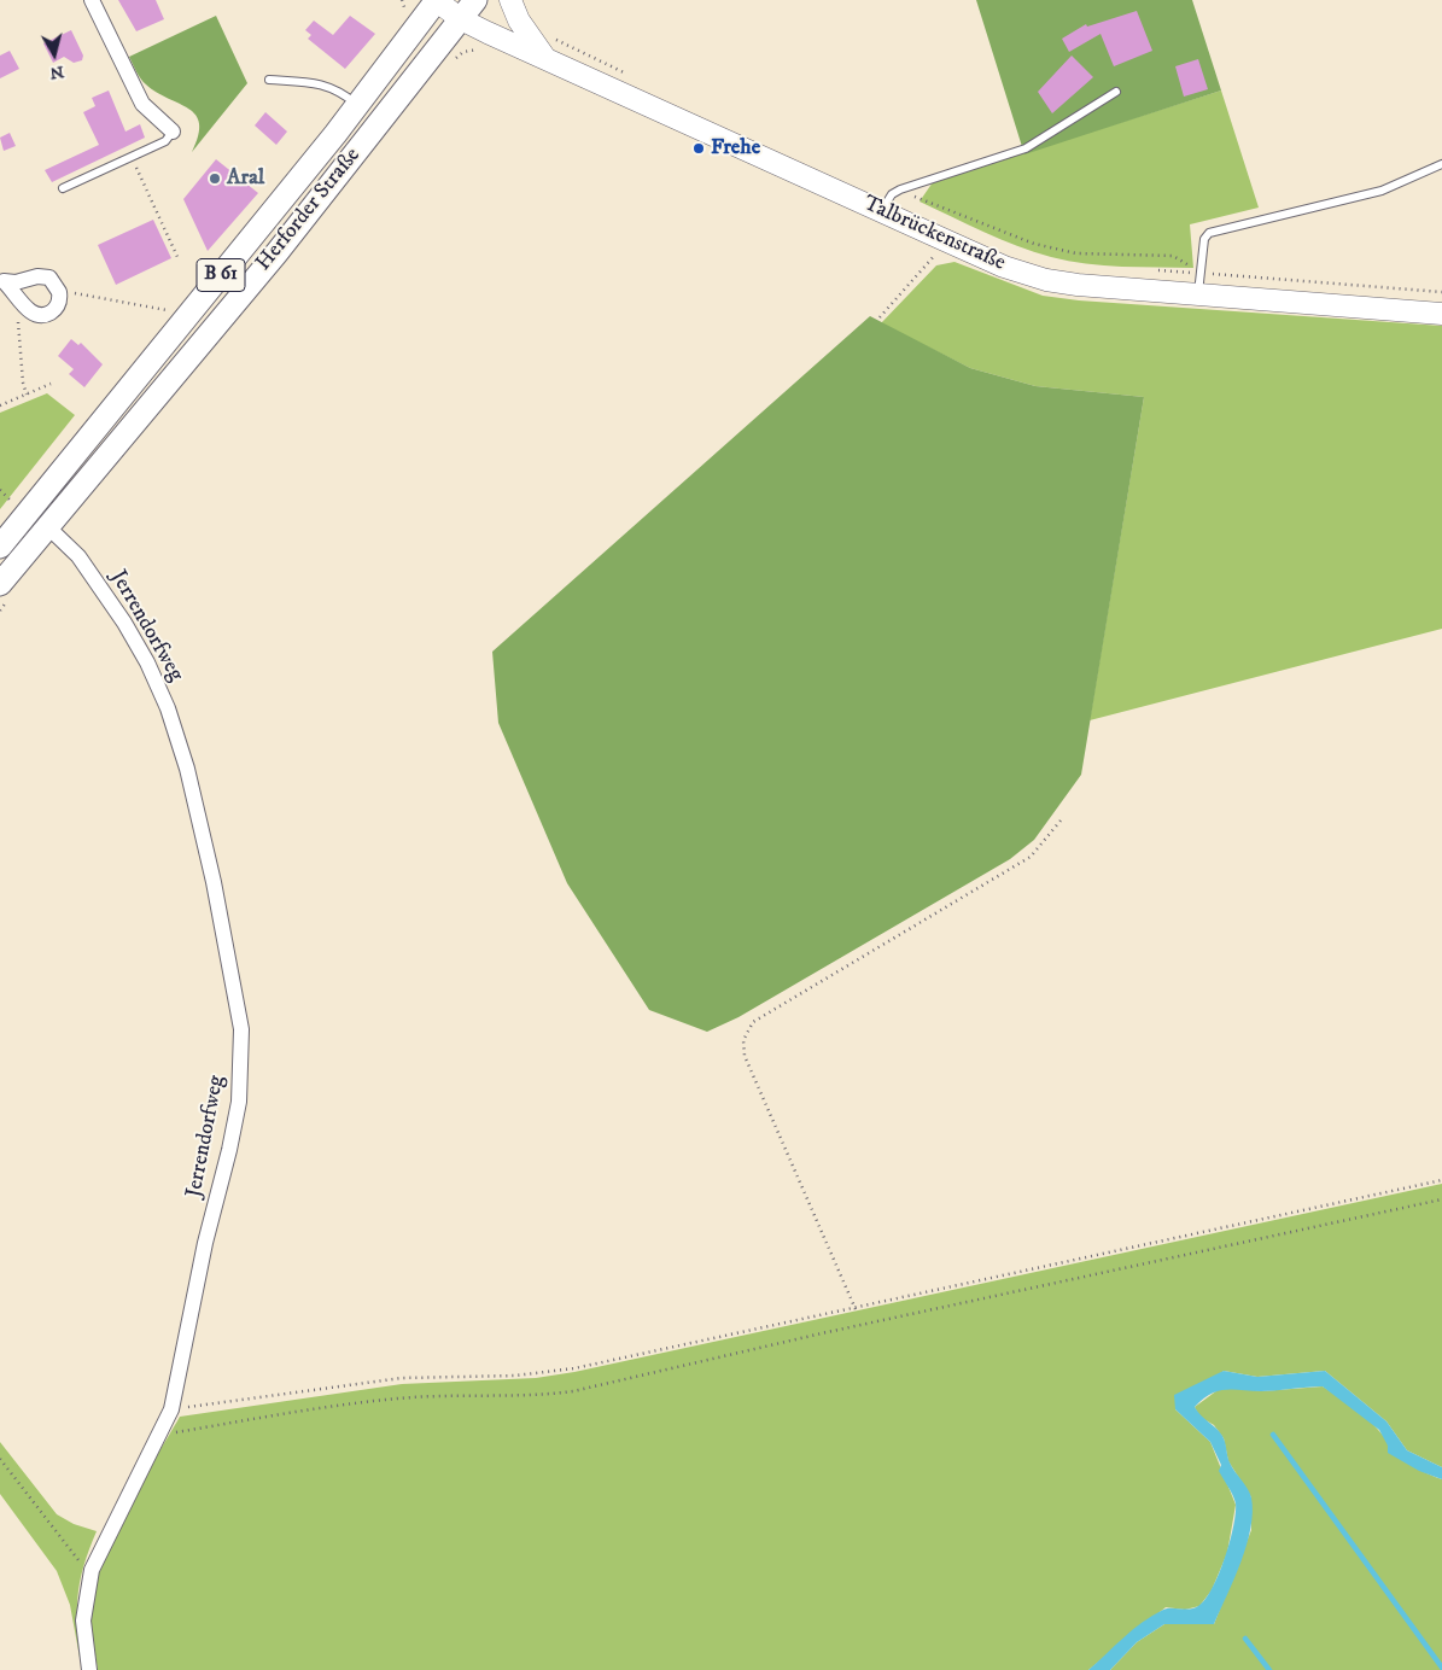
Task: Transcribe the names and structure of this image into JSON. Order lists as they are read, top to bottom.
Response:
{
  "streets": {
    "main road": ["Herforder Straße", "Talbrückenstraße", "B 61"],
    "street": ["Jerrendorfweg"]
  },
  "crossings": [
    ["Herforder Straße", "Talbrückenstraße"],
    ["Herforder Straße", "B 61"],
    ["Herforder Straße", "Jerrendorfweg"],
    ["Talbrückenstraße", "B 61"]
  ],
  "places": ["Frehe", "Aral"],
  "north": "bottom"
}
